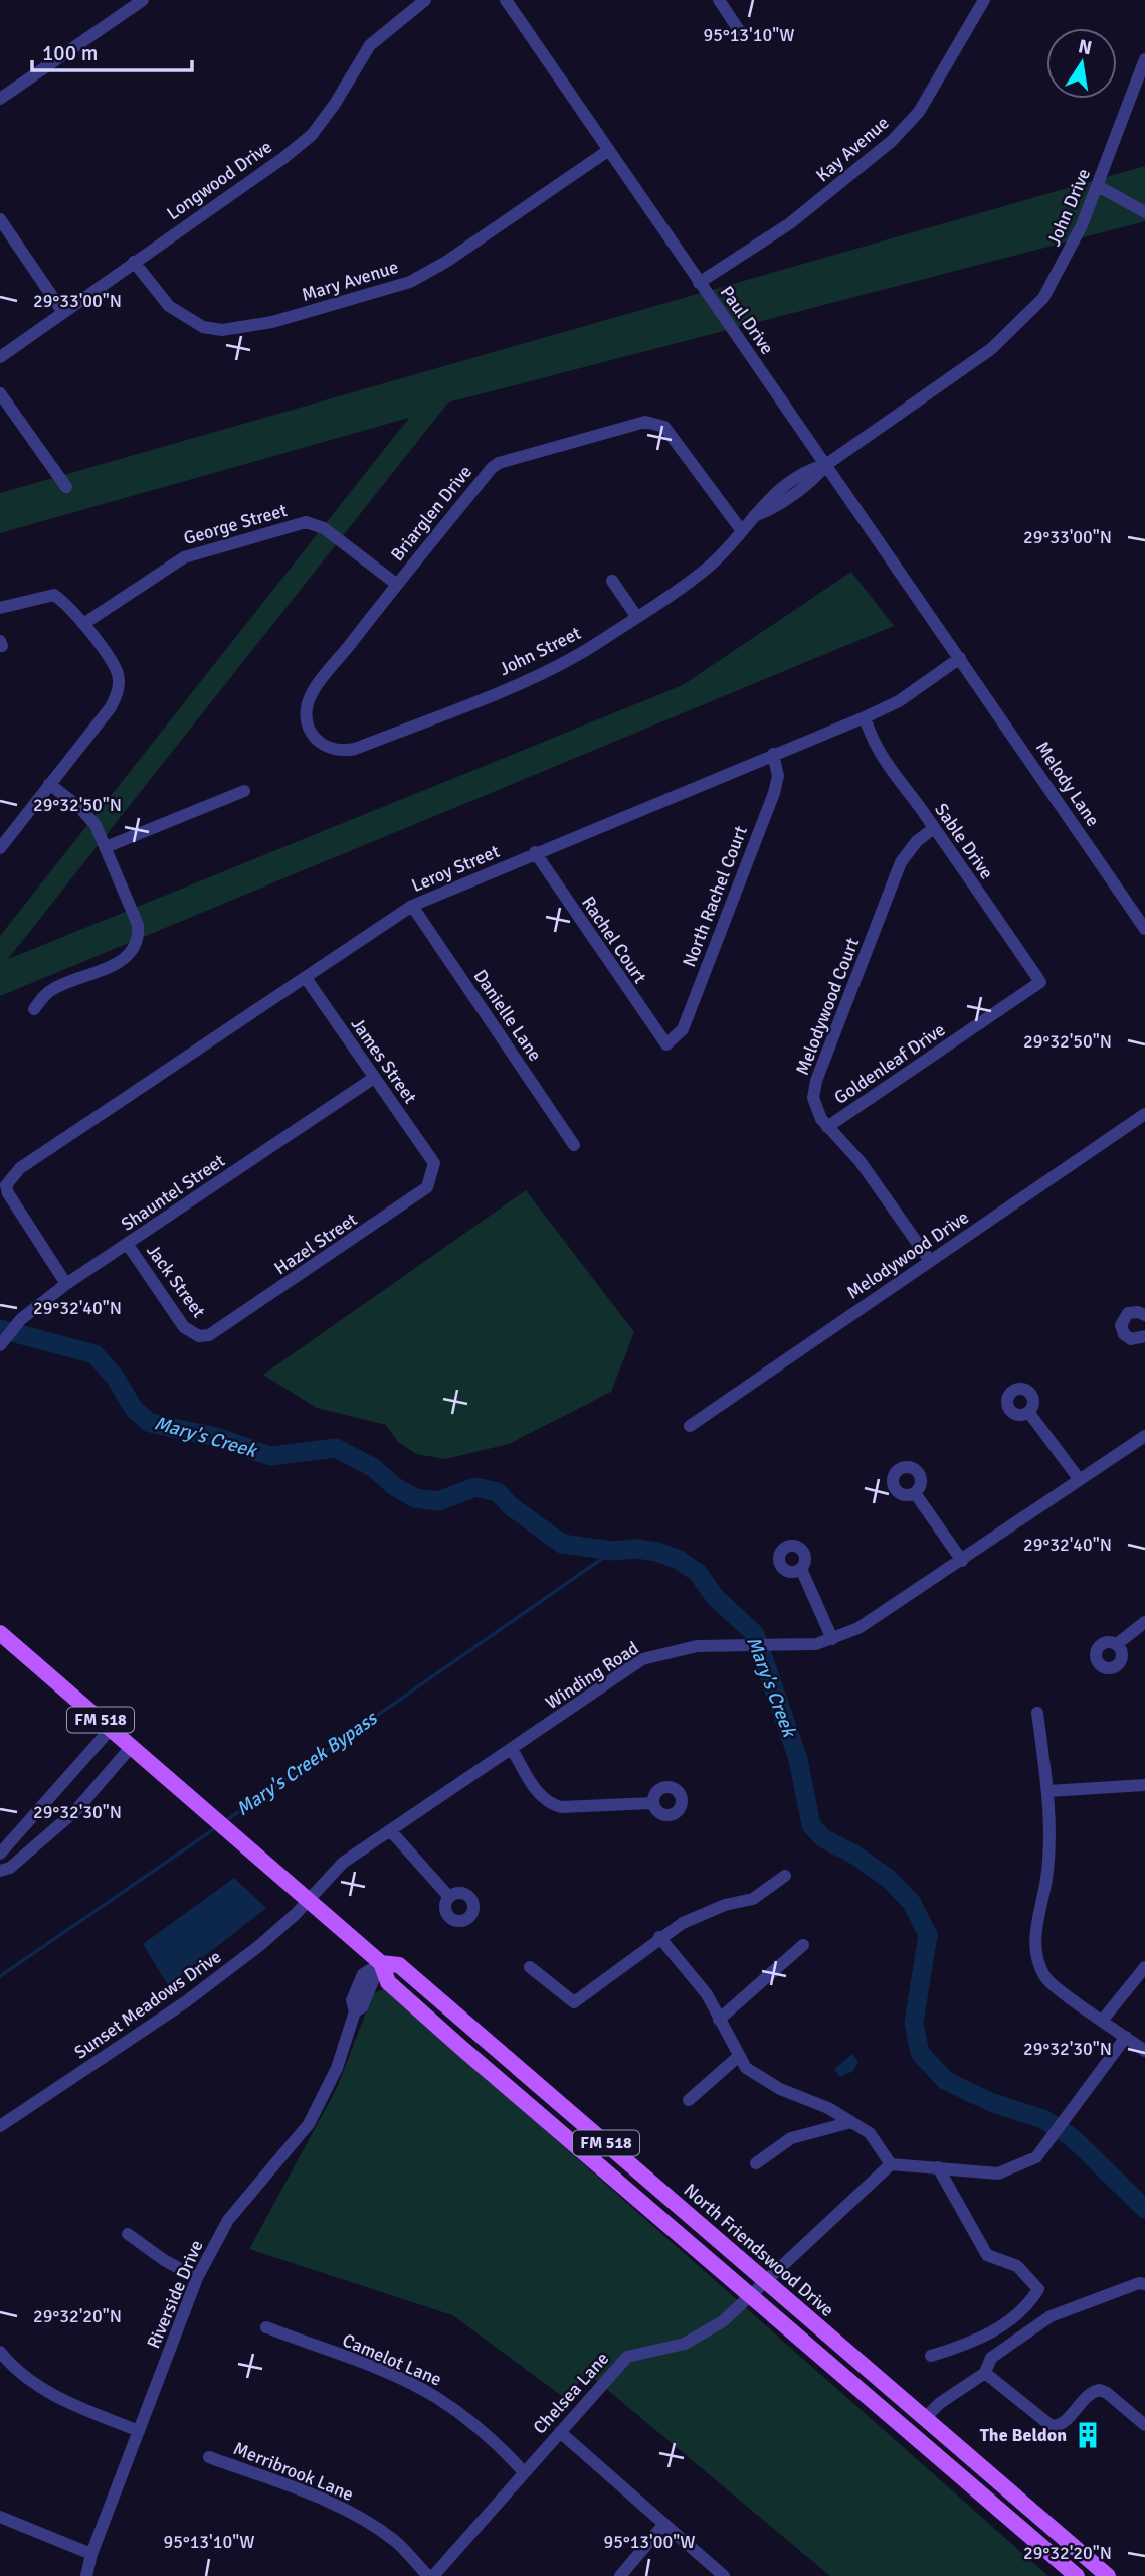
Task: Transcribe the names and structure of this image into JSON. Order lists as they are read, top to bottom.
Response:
{
  "streets": {
    "main road": ["FM 518", "North Friendswood Drive"],
    "street": [
      "Kay Avenue",
      "Longwood Drive",
      "John Drive",
      "Mary Avenue",
      "Paul Drive",
      "Briarglen Drive",
      "George Street",
      "John Street",
      "Melody Lane",
      "Sable Drive",
      "Leroy Street",
      "North Rachel Court",
      "Rachel Court",
      "Melodywood Court",
      "Danielle Lane",
      "James Street",
      "Goldenleaf Drive",
      "Shauntel Street",
      "Hazel Street",
      "Melodywood Drive",
      "Jack Street",
      "Winding Road",
      "Sunset Meadows Drive",
      "Riverside Drive",
      "Camelot Lane",
      "Chelsea Lane",
      "Merribrook Lane"
    ]
  },
  "crossings": [
    ["Kay Avenue", "Paul Drive"],
    ["Longwood Drive", "Mary Avenue"],
    ["John Drive", "John Street"],
    ["Mary Avenue", "Paul Drive"],
    ["Paul Drive", "John Street"],
    ["Paul Drive", "Melody Lane"],
    ["Paul Drive", "Leroy Street"],
    ["Briarglen Drive", "George Street"],
    ["Briarglen Drive", "John Street"],
    ["Melody Lane", "Leroy Street"],
    ["Sable Drive", "Leroy Street"],
    ["Sable Drive", "Melodywood Court"],
    ["Sable Drive", "Goldenleaf Drive"],
    ["Leroy Street", "North Rachel Court"],
    ["Leroy Street", "Rachel Court"],
    ["Leroy Street", "Danielle Lane"],
    ["Leroy Street", "James Street"],
    ["Leroy Street", "Shauntel Street"],
    ["North Rachel Court", "Rachel Court"],
    ["Melodywood Court", "Goldenleaf Drive"],
    ["Melodywood Court", "Melodywood Drive"],
    ["James Street", "Shauntel Street"],
    ["James Street", "Hazel Street"],
    ["Shauntel Street", "Jack Street"],
    ["Hazel Street", "Jack Street"],
    ["Winding Road", "Sunset Meadows Drive"],
    ["Winding Road", "North Friendswood Drive"],
    ["FM 518", "North Friendswood Drive"],
    ["Sunset Meadows Drive", "North Friendswood Drive"],
    ["North Friendswood Drive", "Riverside Drive"],
    ["North Friendswood Drive", "Chelsea Lane"],
    ["Camelot Lane", "Chelsea Lane"]
  ],
  "water": ["Mary's Creek", "Mary's Creek Bypass"],
  "places": {
    "building": ["The Beldon"]
  },
  "scale_bar": "100 m",
  "north": "top",
  "coordinates": [
    "95°13'10\"W",
    "29°33'00\"N",
    "29°32'50\"N",
    "29°32'40\"N",
    "29°32'30\"N",
    "29°32'20\"N",
    "95°13'00\"W"
  ]
}
